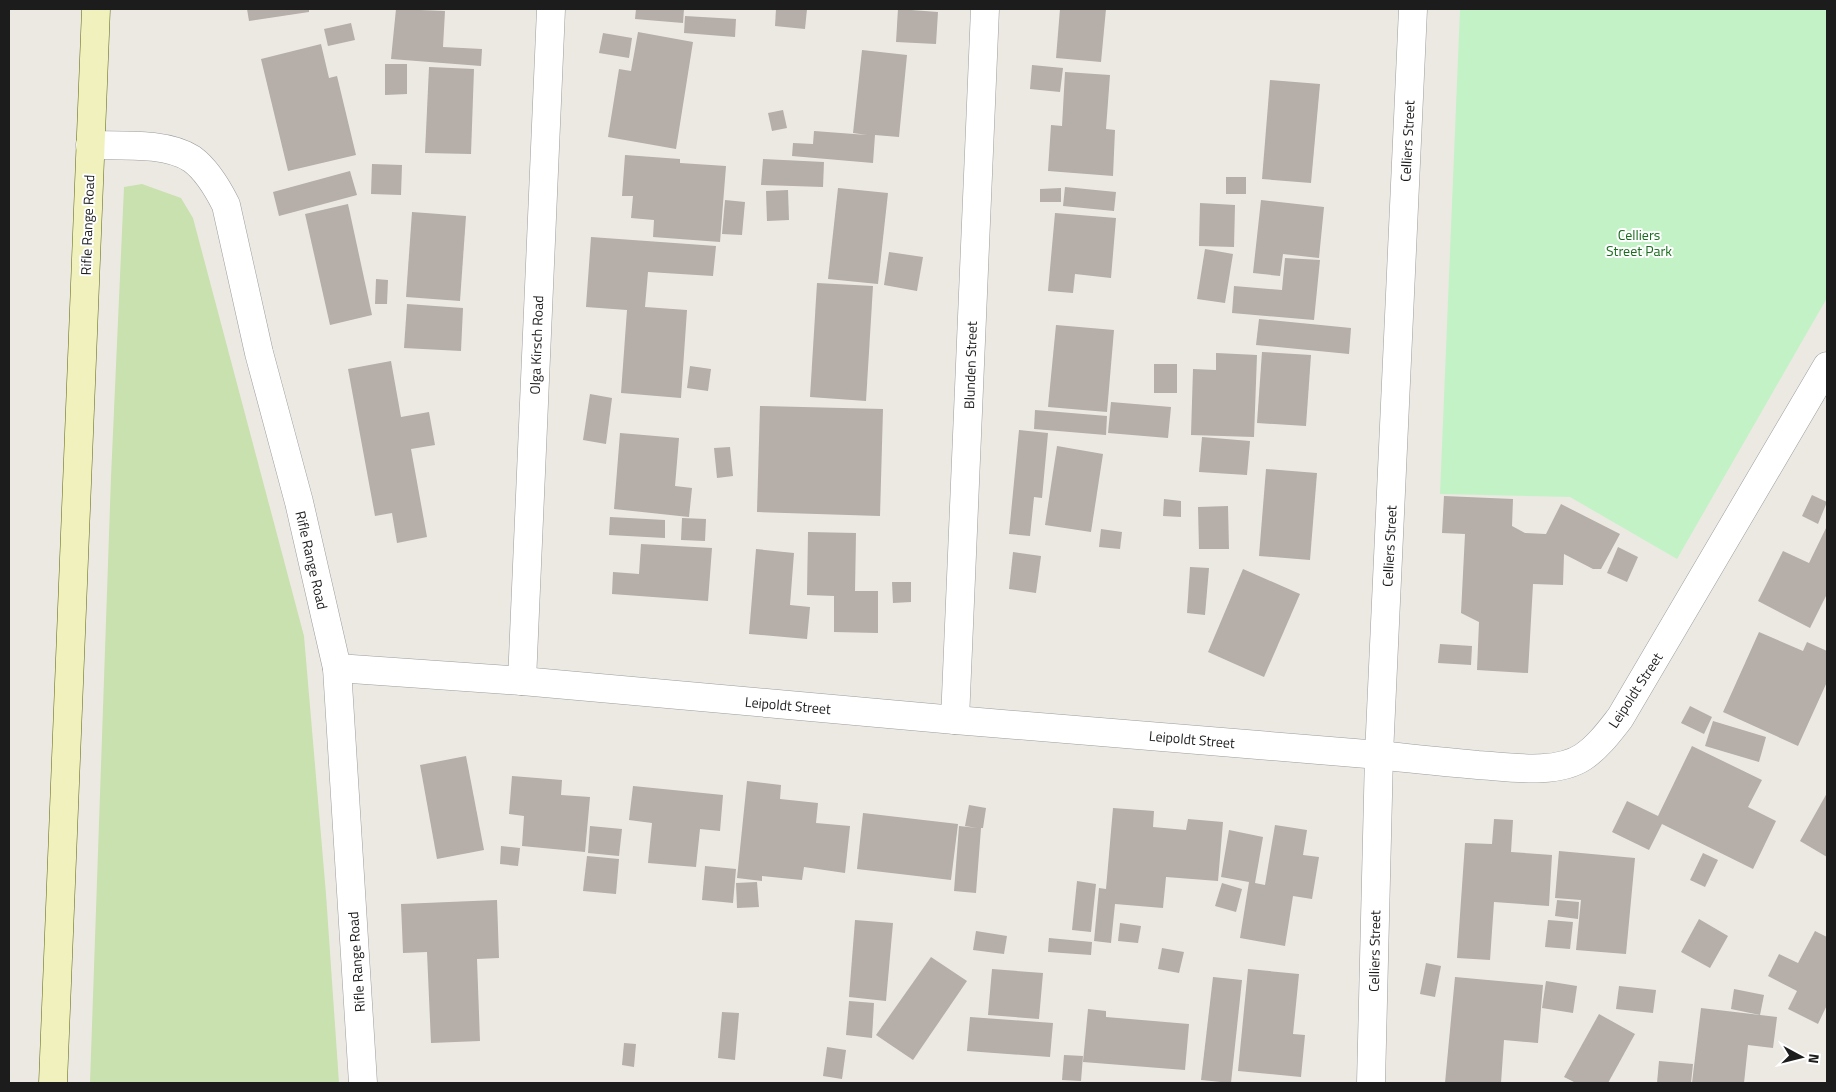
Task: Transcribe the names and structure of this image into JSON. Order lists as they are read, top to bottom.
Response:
{
  "streets": {
    "main road": ["Rifle Range Road"],
    "street": [
      "Celliers Street",
      "Olga Kirsch Road",
      "Blunden Street",
      "Leipoldt Street"
    ]
  },
  "crossings": [
    ["Celliers Street", "Leipoldt Street"],
    ["Rifle Range Road", "Leipoldt Street"],
    ["Olga Kirsch Road", "Leipoldt Street"],
    ["Blunden Street", "Leipoldt Street"]
  ],
  "parks": ["Celliers Street Park"],
  "north": "right"
}
